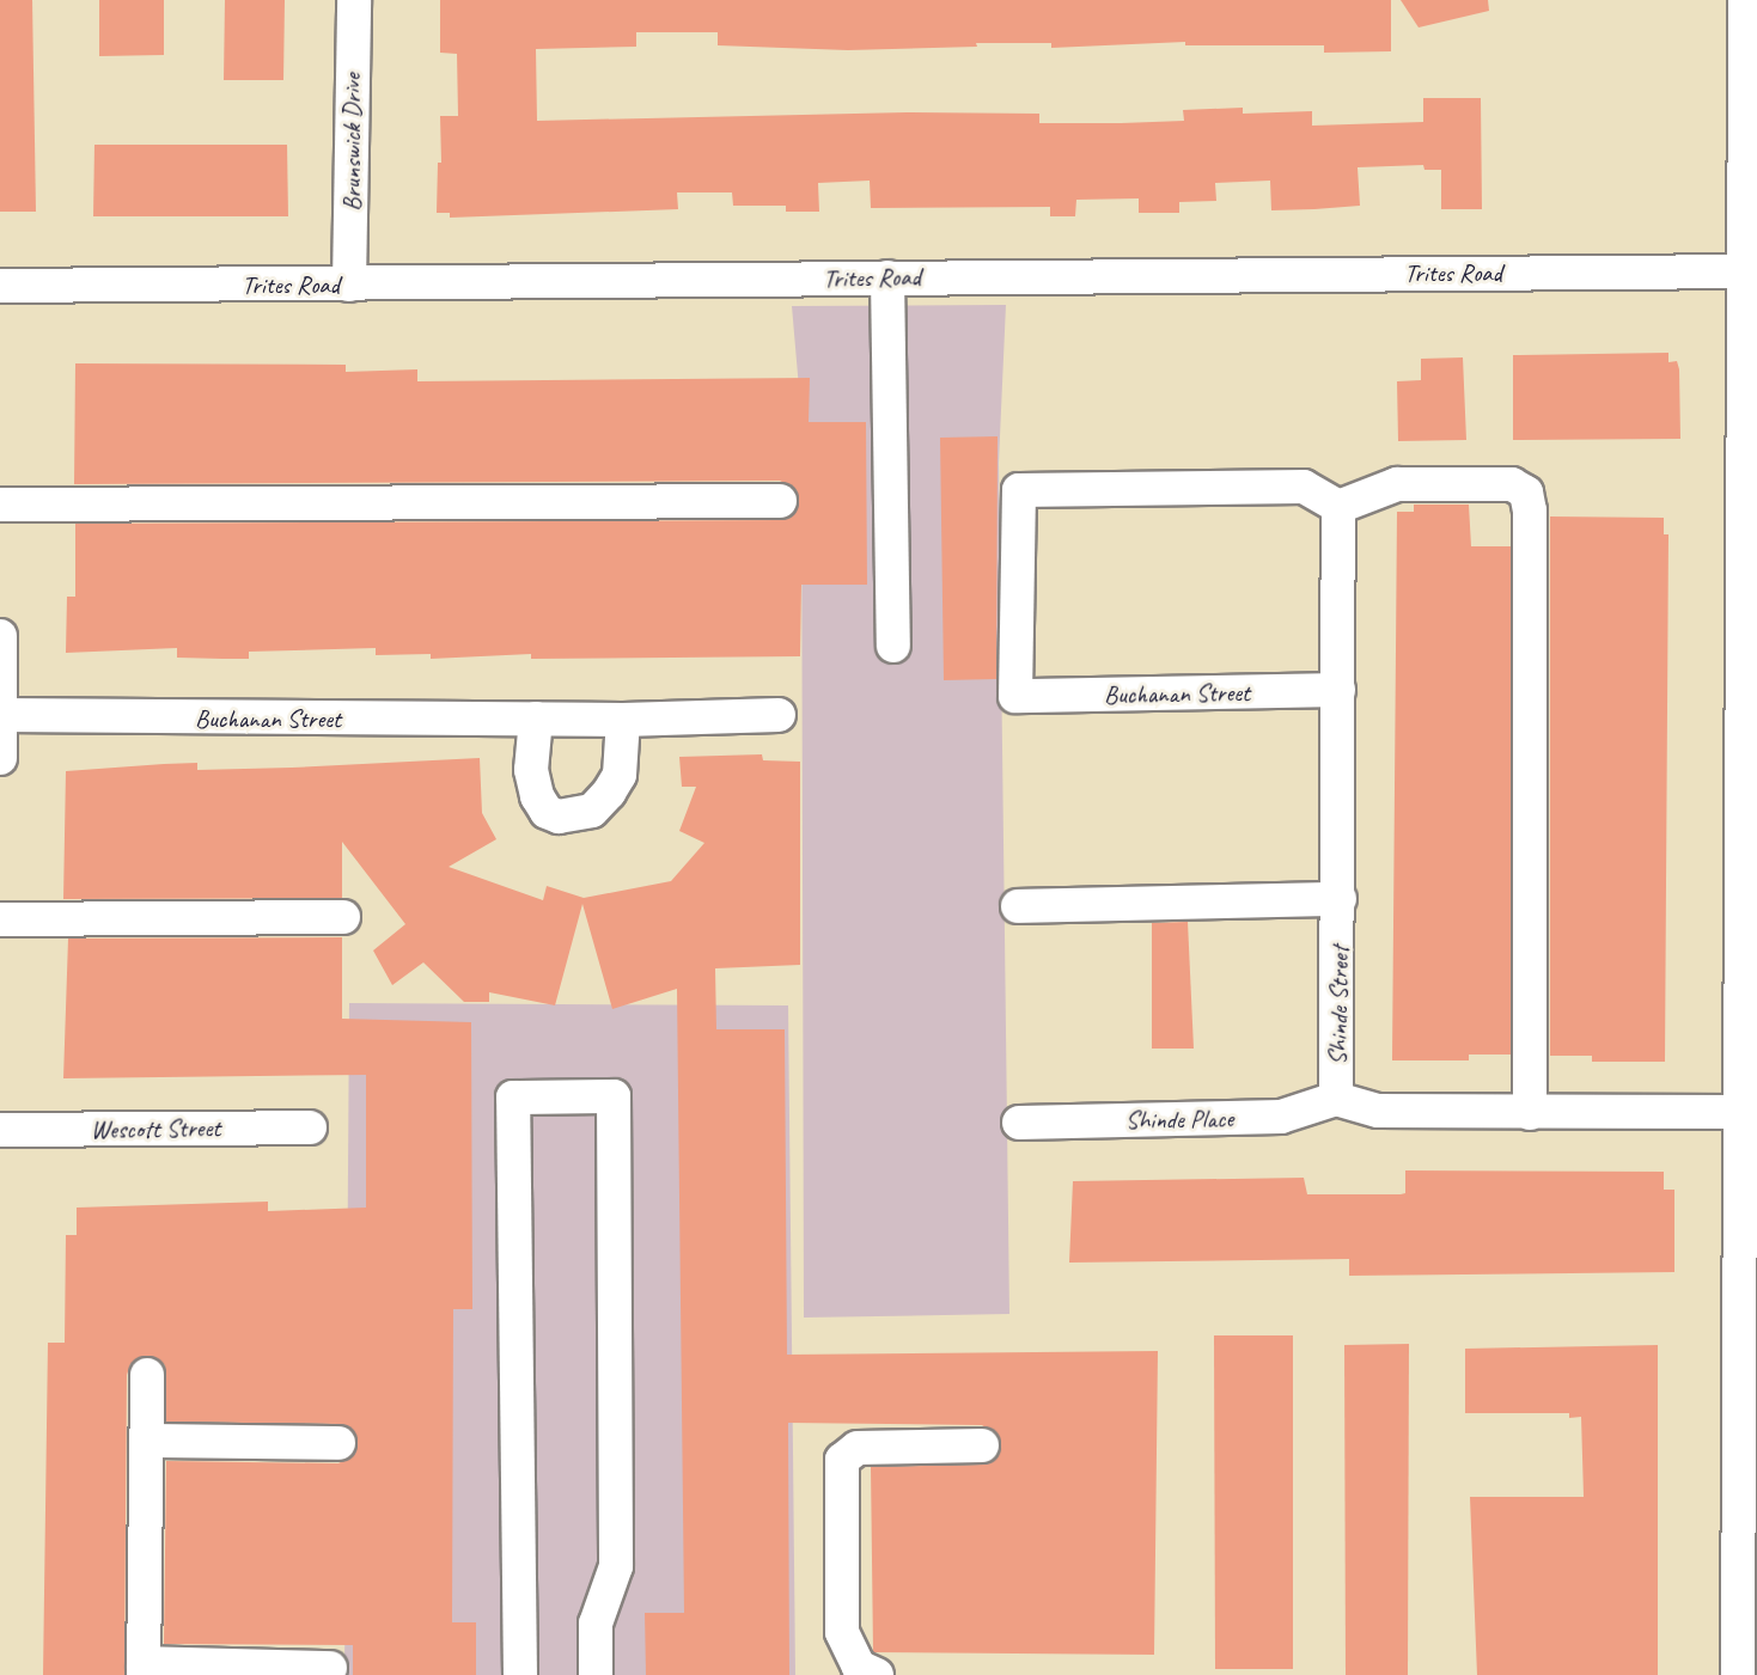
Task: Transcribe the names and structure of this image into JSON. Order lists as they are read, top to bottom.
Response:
{
  "streets": {
    "street": [
      "Brunswick Drive",
      "Trites Road",
      "Buchanan Street",
      "Shinde Street",
      "Shinde Place",
      "Wescott Street"
    ]
  },
  "crossings": [
    ["Brunswick Drive", "Trites Road"],
    ["Buchanan Street", "Shinde Street"],
    ["Shinde Street", "Shinde Place"]
  ]
}
